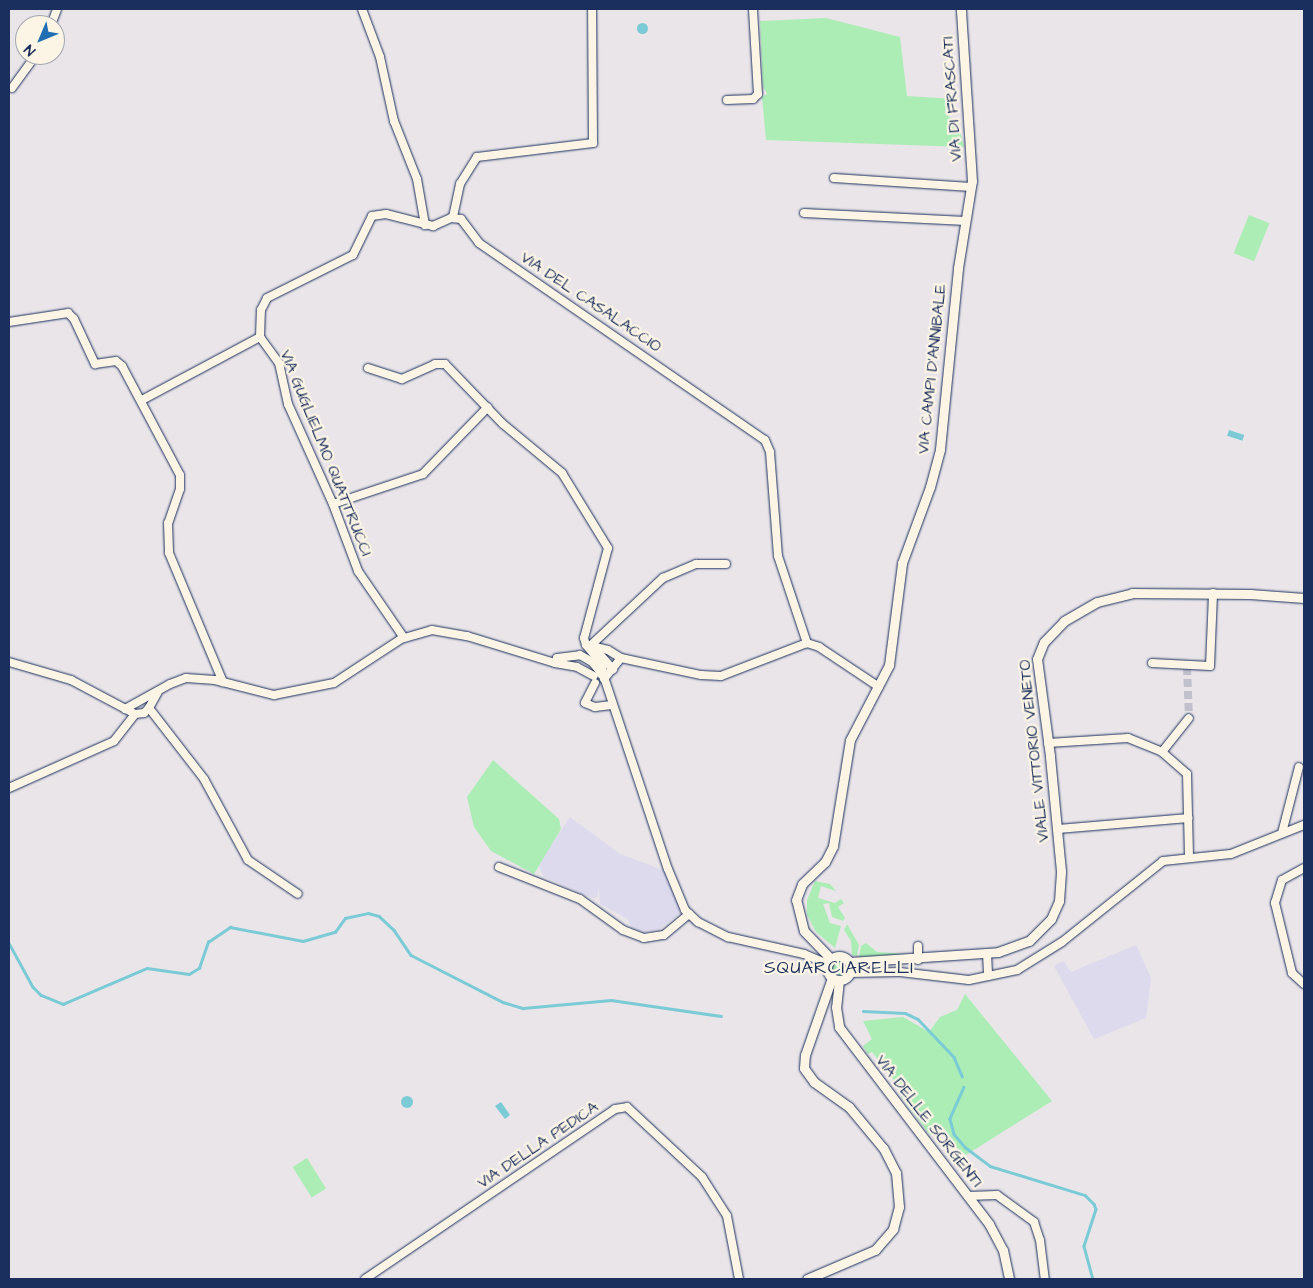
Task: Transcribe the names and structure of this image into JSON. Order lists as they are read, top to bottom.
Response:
{
  "streets": {
    "main road": [
      "VIA DI FRASCATI",
      "VIA CAMPI D'ANNIBALE",
      "VIALE VITTORIO VENETO",
      "VIA DELLE SORGENTI"
    ],
    "street": ["VIA DEL CASALACCIO", "VIA GUGLIELMO QUATTRUCCI", "VIA DELLA PEDICA"]
  },
  "crossings": [
    ["VIA DI FRASCATI", "VIA CAMPI D'ANNIBALE"],
    ["VIA CAMPI D'ANNIBALE", "VIALE VITTORIO VENETO"]
  ],
  "districts": ["SQUARCIARELLI"],
  "north": "bottom left"
}
